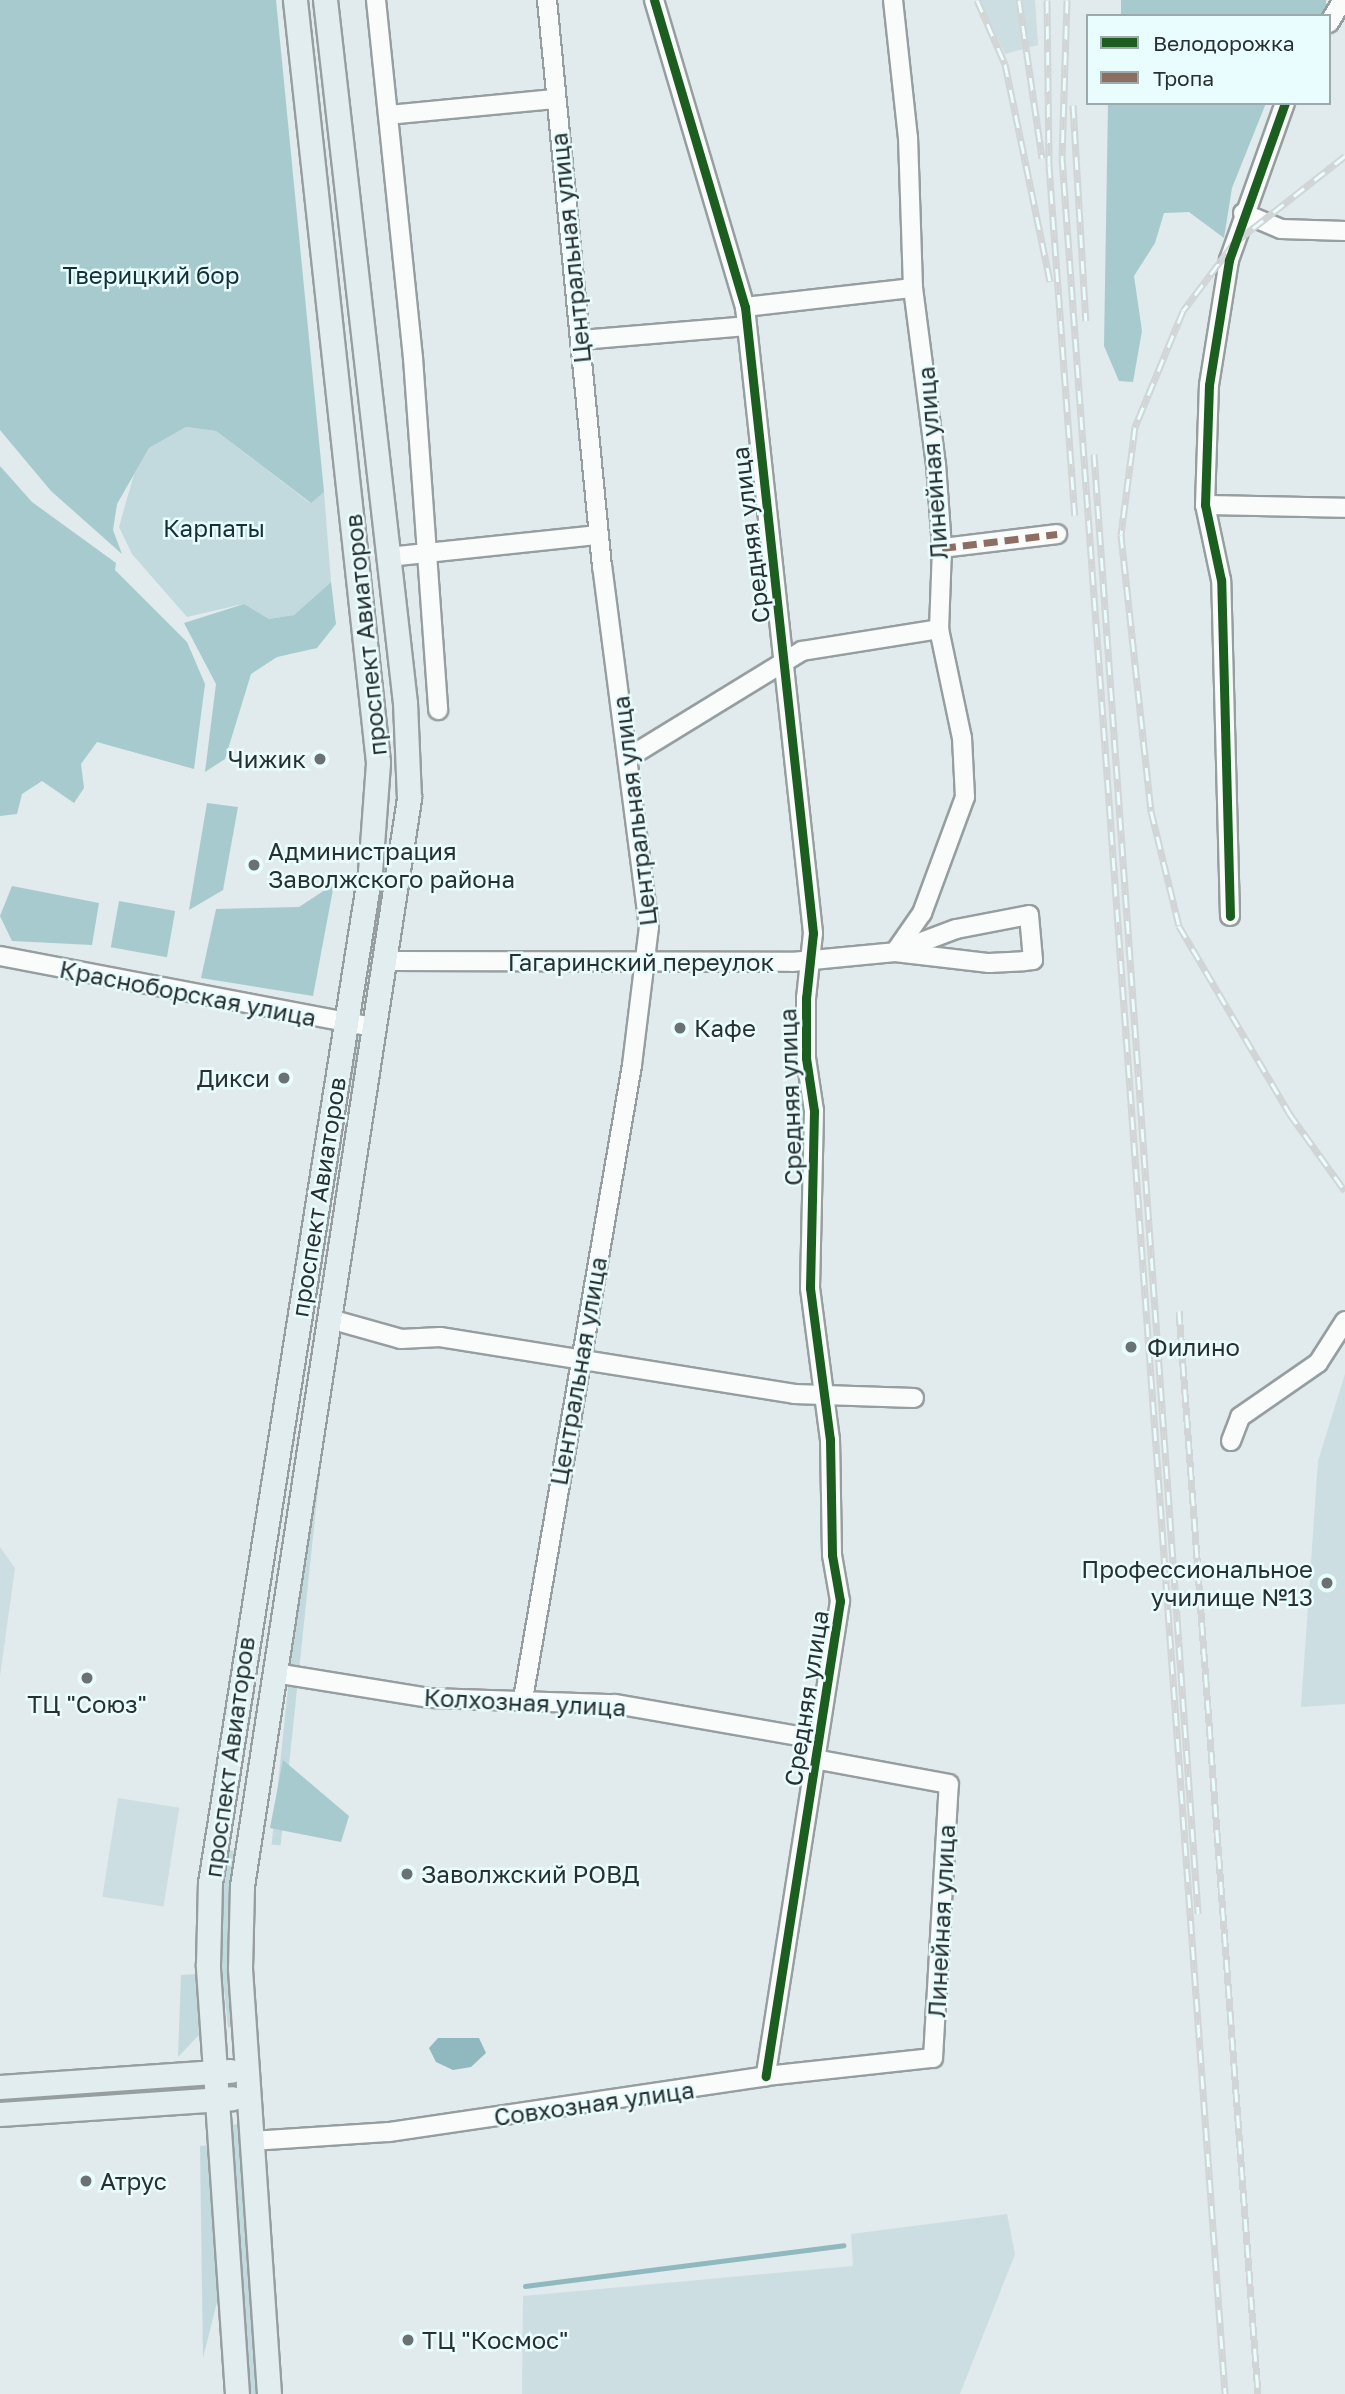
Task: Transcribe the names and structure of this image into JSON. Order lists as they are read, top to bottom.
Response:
{
  "streets": {
    "main road": ["проспект Авиаторов"],
    "street": [
      "Центральная улица",
      "Линейная улица",
      "Средняя улица",
      "Гагаринский переулок",
      "Красноборская улица",
      "Колхозная улица",
      "Совхозная улица"
    ]
  },
  "crossings": [
    ["Центральная улица", "Гагаринский переулок"],
    ["Центральная улица", "Колхозная улица"],
    ["Линейная улица", "Средняя улица"],
    ["Линейная улица", "Гагаринский переулок"],
    ["Линейная улица", "Совхозная улица"],
    ["Средняя улица", "Гагаринский переулок"],
    ["Средняя улица", "Колхозная улица"],
    ["Средняя улица", "Совхозная улица"],
    ["проспект Авиаторов", "Гагаринский переулок"],
    ["проспект Авиаторов", "Красноборская улица"],
    ["проспект Авиаторов", "Колхозная улица"],
    ["проспект Авиаторов", "Совхозная улица"]
  ],
  "parks": ["Тверицкий бор", "Карпаты"],
  "places": [
    "Чижик",
    "Администрация Заволжского района",
    "Кафе",
    "Дикси",
    "Филино",
    "Профессиональное училище №13",
    "ТЦ \"Союз\"",
    "Заволжский РОВД",
    "Атрус",
    "ТЦ \"Космос\""
  ],
  "legend": ["Велодорожка", "Тропа"]
}
